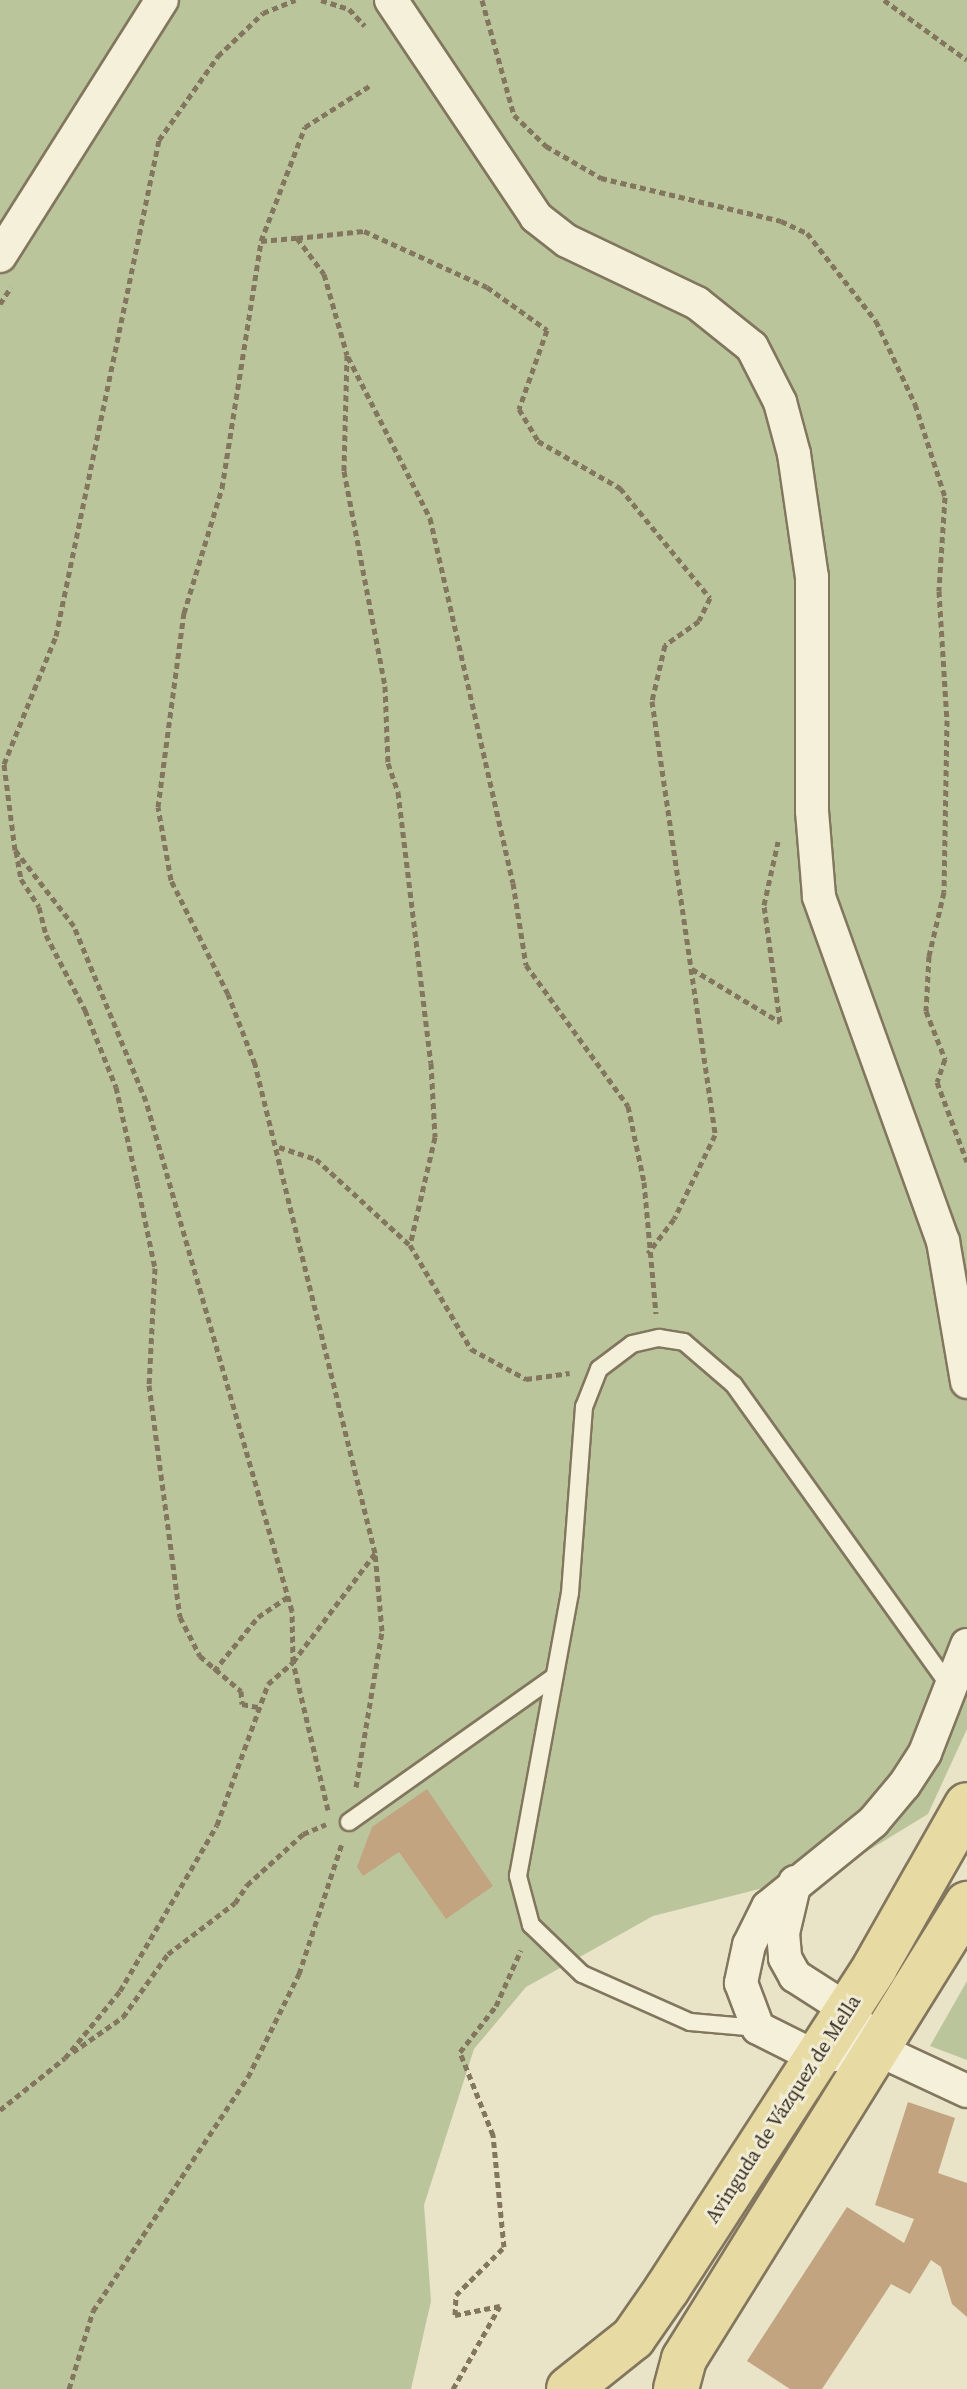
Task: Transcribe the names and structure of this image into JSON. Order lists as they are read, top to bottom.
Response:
{
  "streets": {
    "main road": ["Avinguda de Vázquez de Mella"]
  }
}
